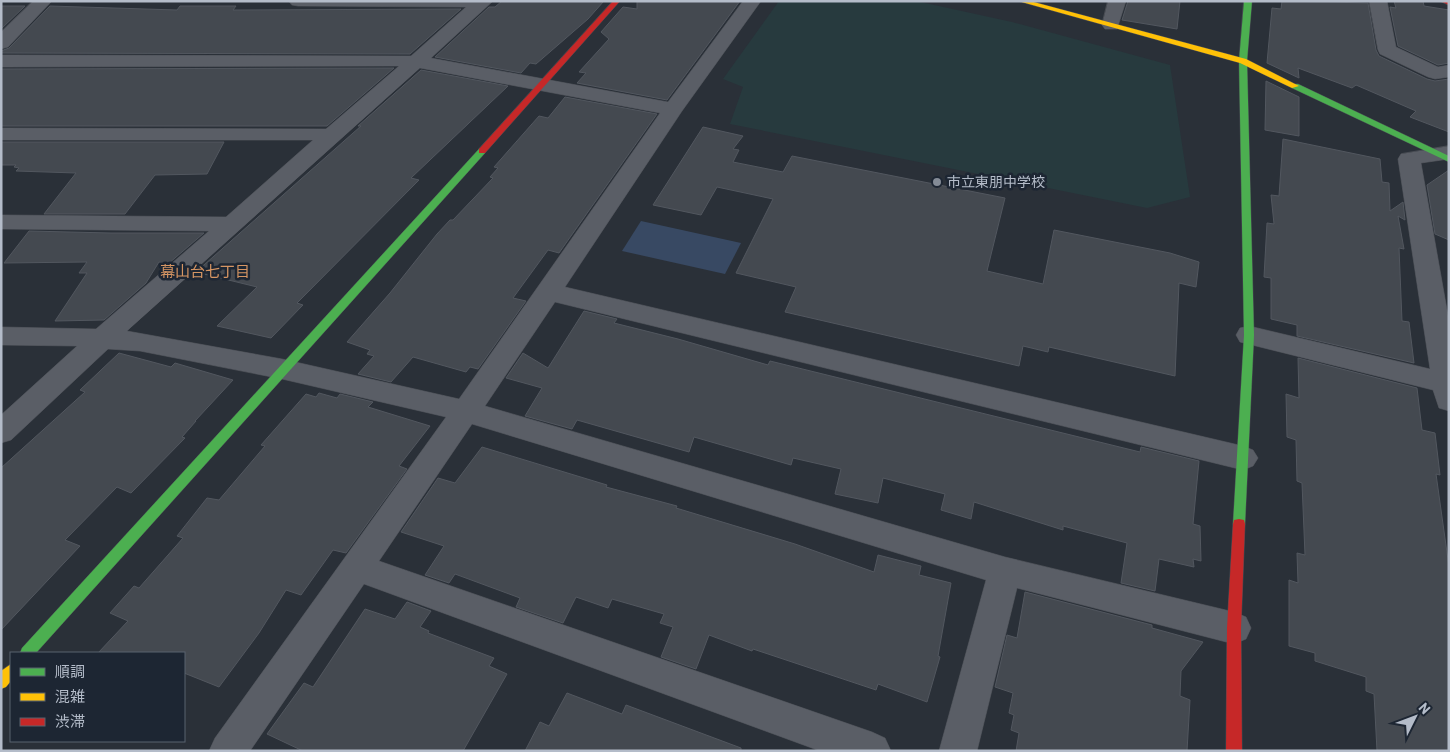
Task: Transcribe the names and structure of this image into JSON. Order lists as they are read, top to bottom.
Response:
{
  "districts": ["幕山台七丁目"],
  "places": ["市立東朋中学校"],
  "legend": ["順調", "混雑", "渋滞"],
  "north": "top right"
}
